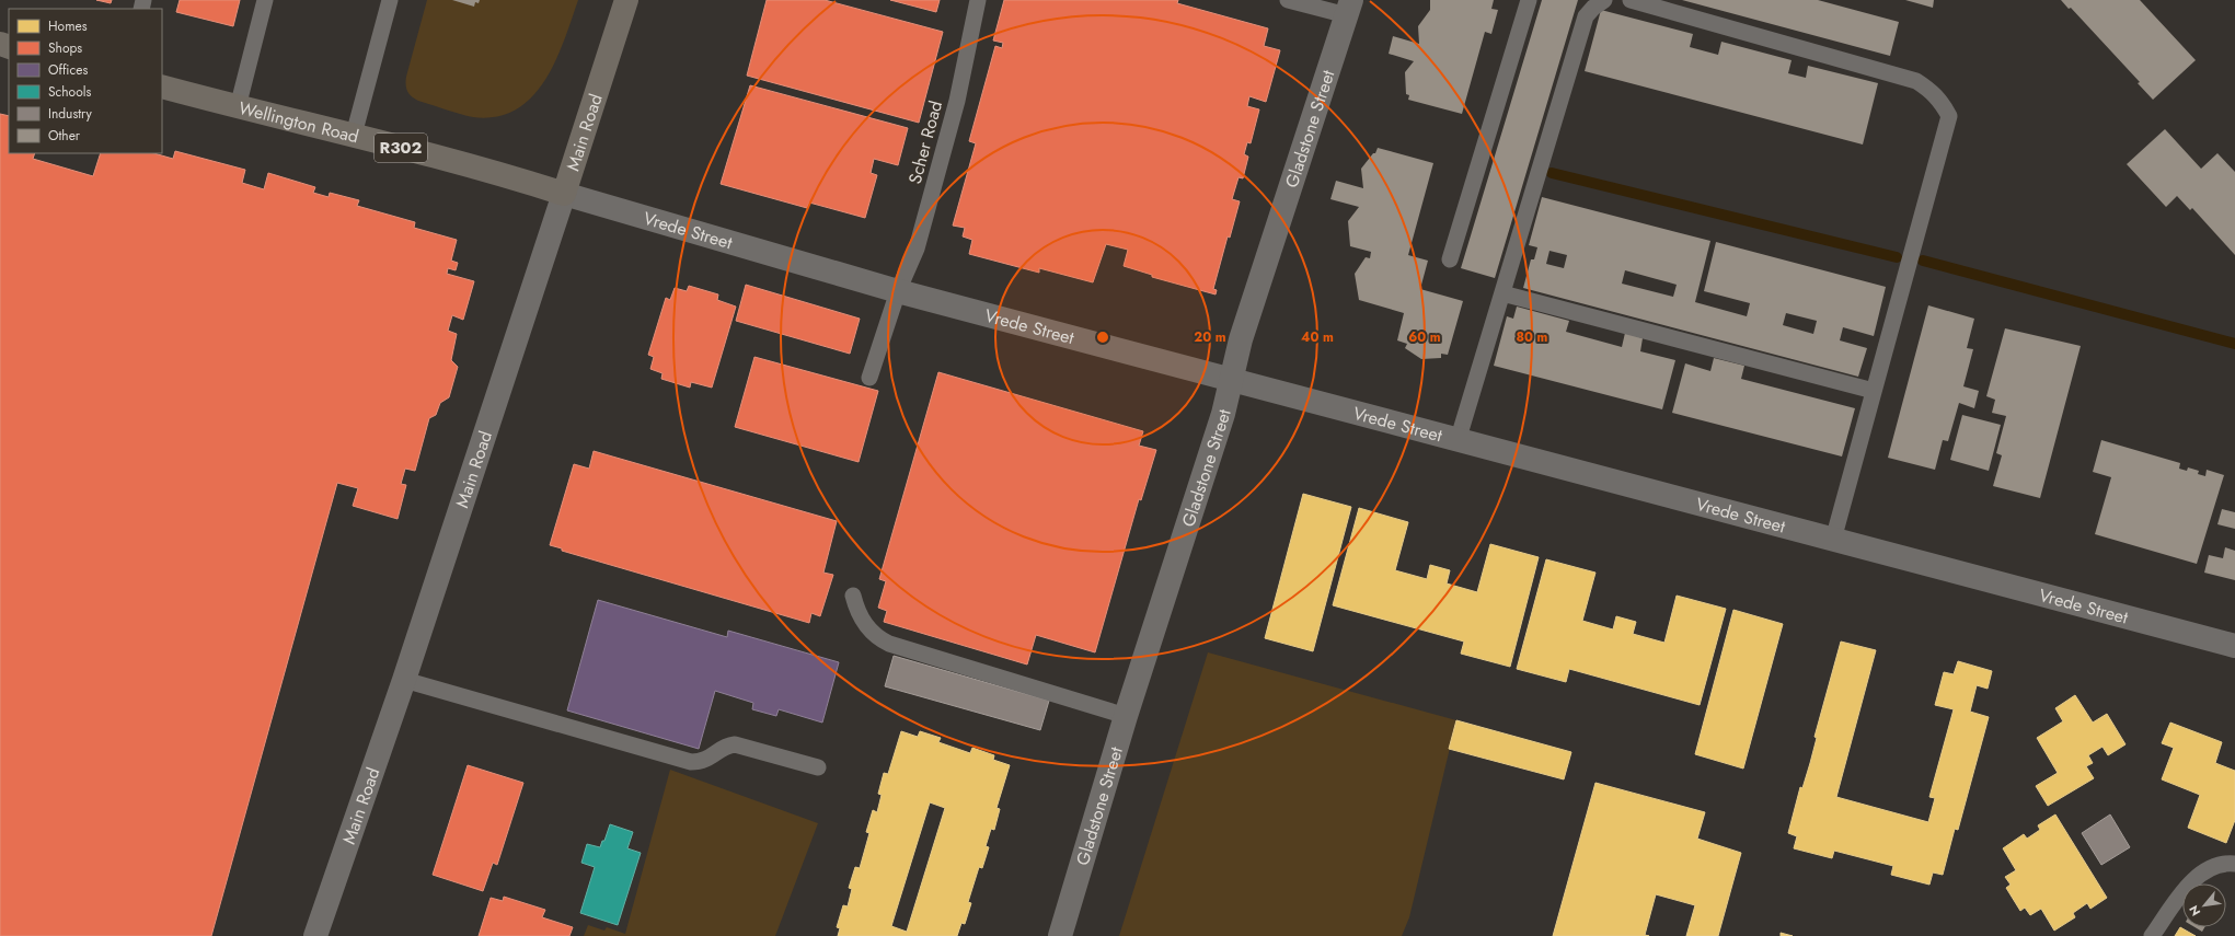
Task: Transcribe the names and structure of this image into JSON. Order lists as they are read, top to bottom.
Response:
{
  "streets": {
    "main road": ["Wellington Road", "Main Road", "R302"],
    "street": ["Gladstone Street", "Vrede Street"],
    "lane": ["Scher Road"]
  },
  "crossings": [
    ["Wellington Road", "Main Road"],
    ["Wellington Road", "Vrede Street"],
    ["Gladstone Street", "Vrede Street"],
    ["Main Road", "Vrede Street"],
    ["Scher Road", "Vrede Street"]
  ],
  "legend": [
    "Homes",
    "Shops",
    "Offices",
    "Schools",
    "Industry",
    "Other"
  ],
  "north": "bottom left",
  "rings": [
    "20 m",
    "40 m",
    "60 m",
    "80 m"
  ]
}
